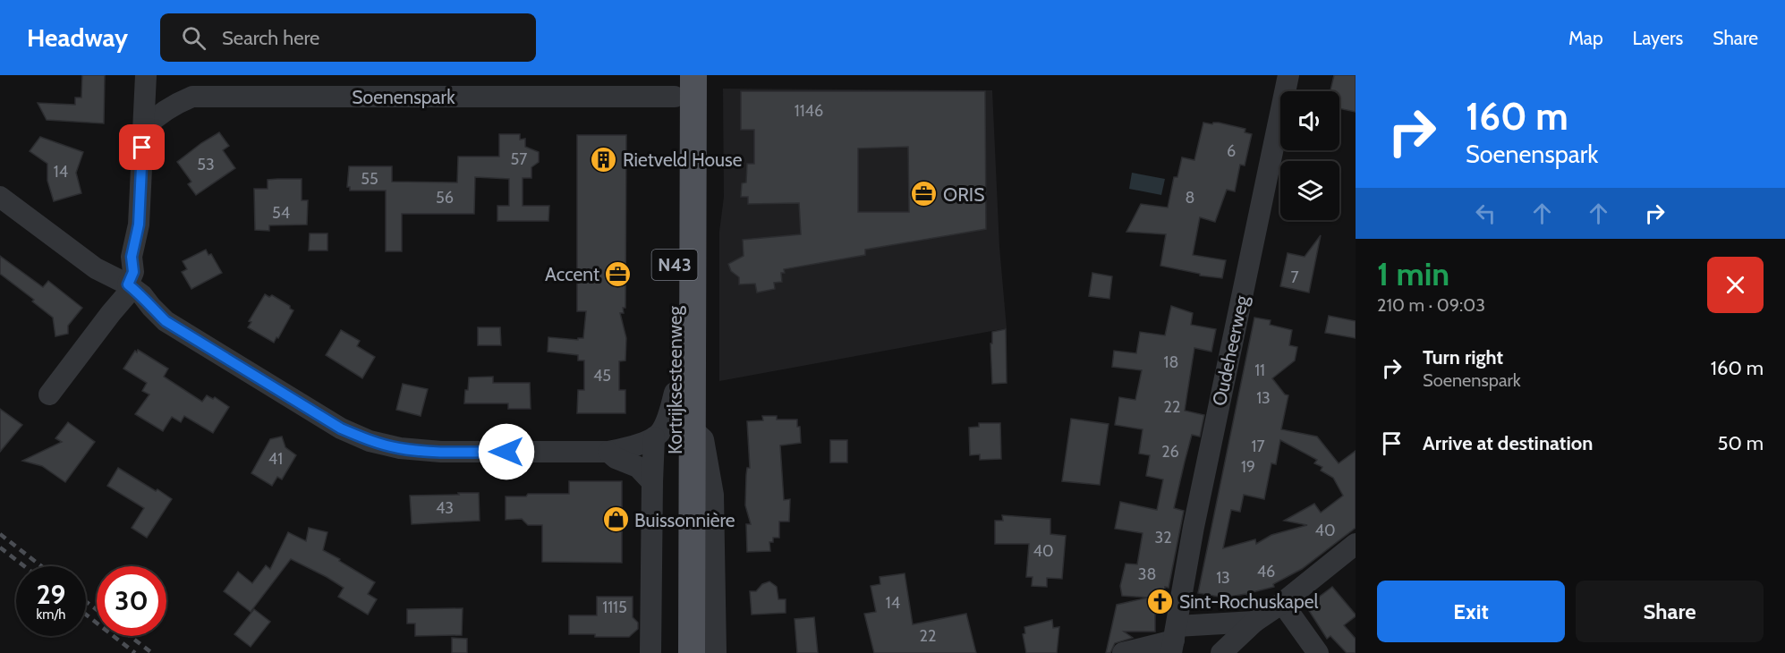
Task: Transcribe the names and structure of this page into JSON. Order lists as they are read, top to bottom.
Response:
{
  "streets": {
    "main road": ["N43", "Kortrijksesteenweg"],
    "street": ["Soenenspark", "Oudeheerweg"]
  },
  "crossings": [
    ["Soenenspark", "Kortrijksesteenweg"]
  ],
  "places": {
    "building": ["Rietveld House"],
    "office": ["ORIS", "Accent"],
    "shop": ["Buissonnière"],
    "church": ["Sint-Rochuskapel"]
  },
  "house_numbers": [
    "1146",
    "6",
    "57",
    "53",
    "14",
    "55",
    "56",
    "8",
    "54",
    "7",
    "18",
    "11",
    "45",
    "13",
    "22",
    "17",
    "26",
    "41",
    "19",
    "43",
    "40",
    "32",
    "40",
    "46",
    "38",
    "13",
    "14",
    "1115",
    "22"
  ],
  "page": {
    "header": "Headway",
    "search": "Search here",
    "nav": ["Map", "Layers", "Share"],
    "turn": ["160 m", "Soenenspark"],
    "heading": ["1 min", "210 m · 09:03"],
    "list": [
      {
        "name": "Turn right",
        "note": "Soenenspark",
        "value": "160 m"
      },
      {
        "name": "Arrive at destination",
        "value": "50 m"
      }
    ],
    "speed": "29 km/h",
    "limit": "30",
    "buttons": ["Exit", "Share"]
  }
}
